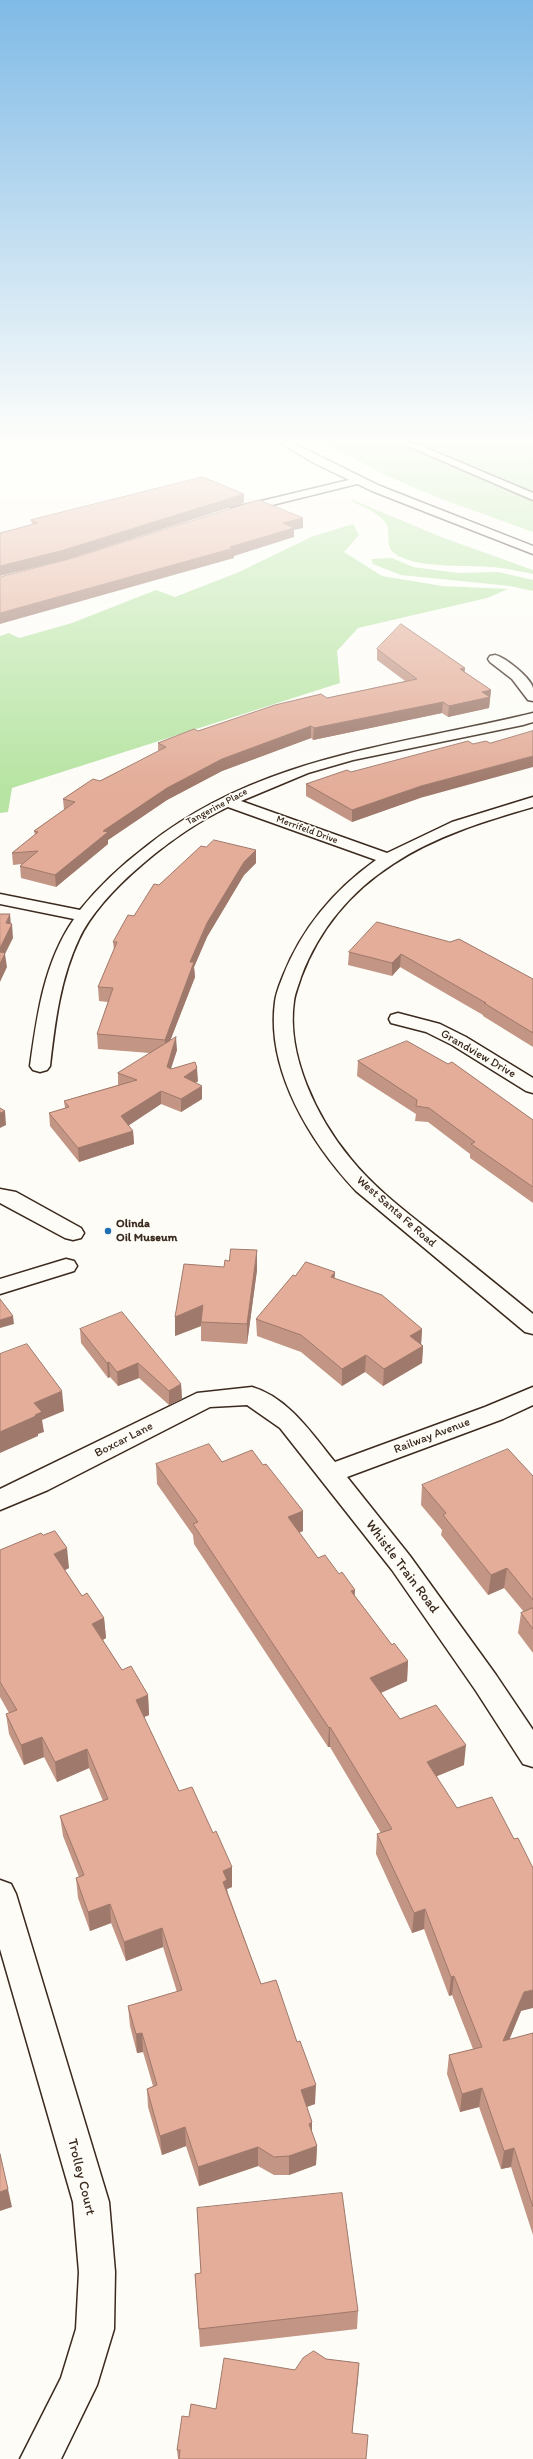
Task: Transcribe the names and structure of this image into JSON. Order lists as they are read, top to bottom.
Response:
{
  "streets": {
    "street": [
      "Tangerine Place",
      "Merrifeld Drive",
      "Grandview Drive",
      "West Santa Fe Road",
      "Railway Avenue",
      "Boxcar Lane",
      "Whistle Train Road",
      "Trolley Court"
    ]
  },
  "crossings": [
    ["Tangerine Place", "Merrifeld Drive"],
    ["Merrifeld Drive", "West Santa Fe Road"],
    ["Railway Avenue", "Whistle Train Road"],
    ["Boxcar Lane", "Whistle Train Road"]
  ],
  "places": ["Olinda Oil Museum"]
}
